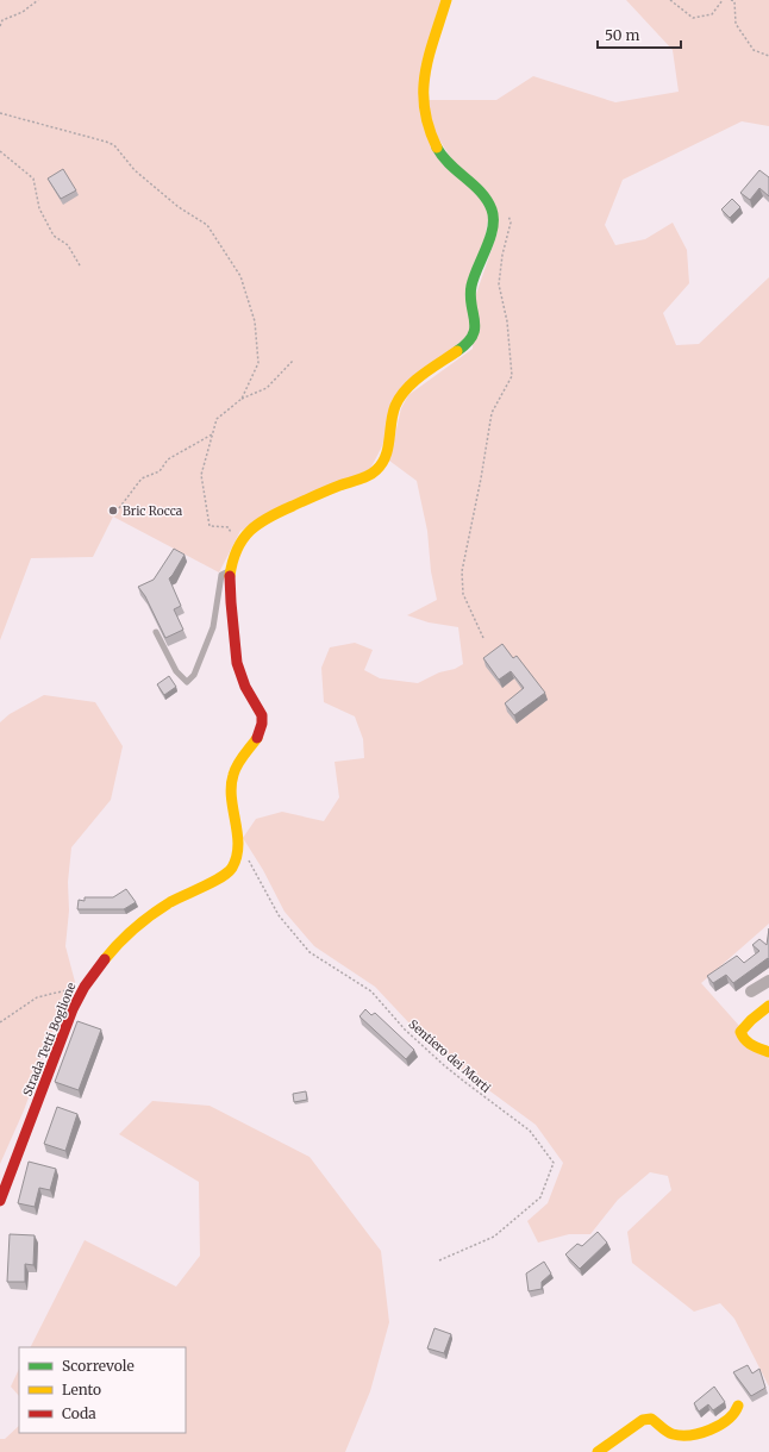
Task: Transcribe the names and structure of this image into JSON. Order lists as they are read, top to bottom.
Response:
{
  "streets": {
    "street": ["Strada Tetti Boglione"],
    "path": ["Sentiero dei Morti"]
  },
  "places": ["Bric Rocca"],
  "legend": ["Scorrevole", "Lento", "Coda"],
  "scale_bar": "50 m"
}
